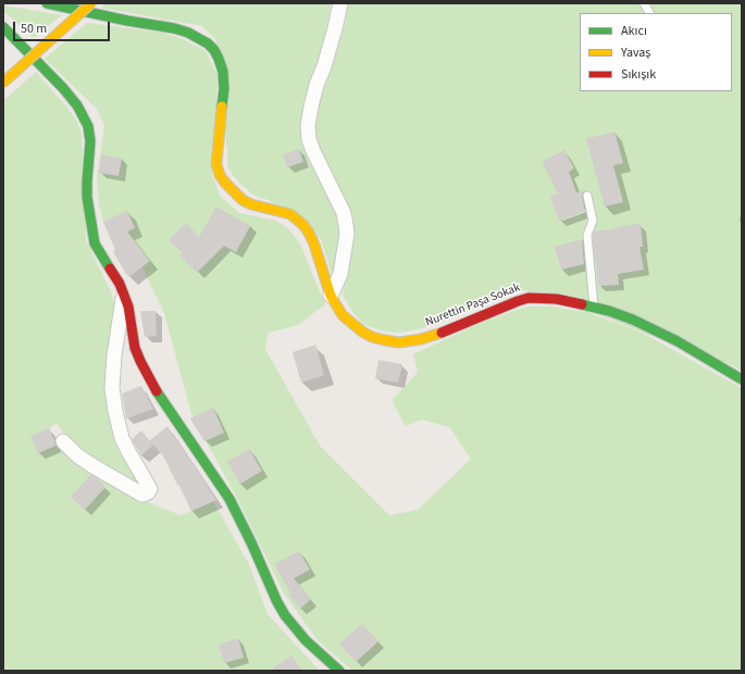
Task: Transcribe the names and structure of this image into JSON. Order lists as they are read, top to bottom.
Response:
{
  "streets": {
    "main road": ["Nurettin Paşa Sokak"]
  },
  "legend": ["Akıcı", "Yavaş", "Sıkışık"],
  "scale_bar": "50 m"
}
